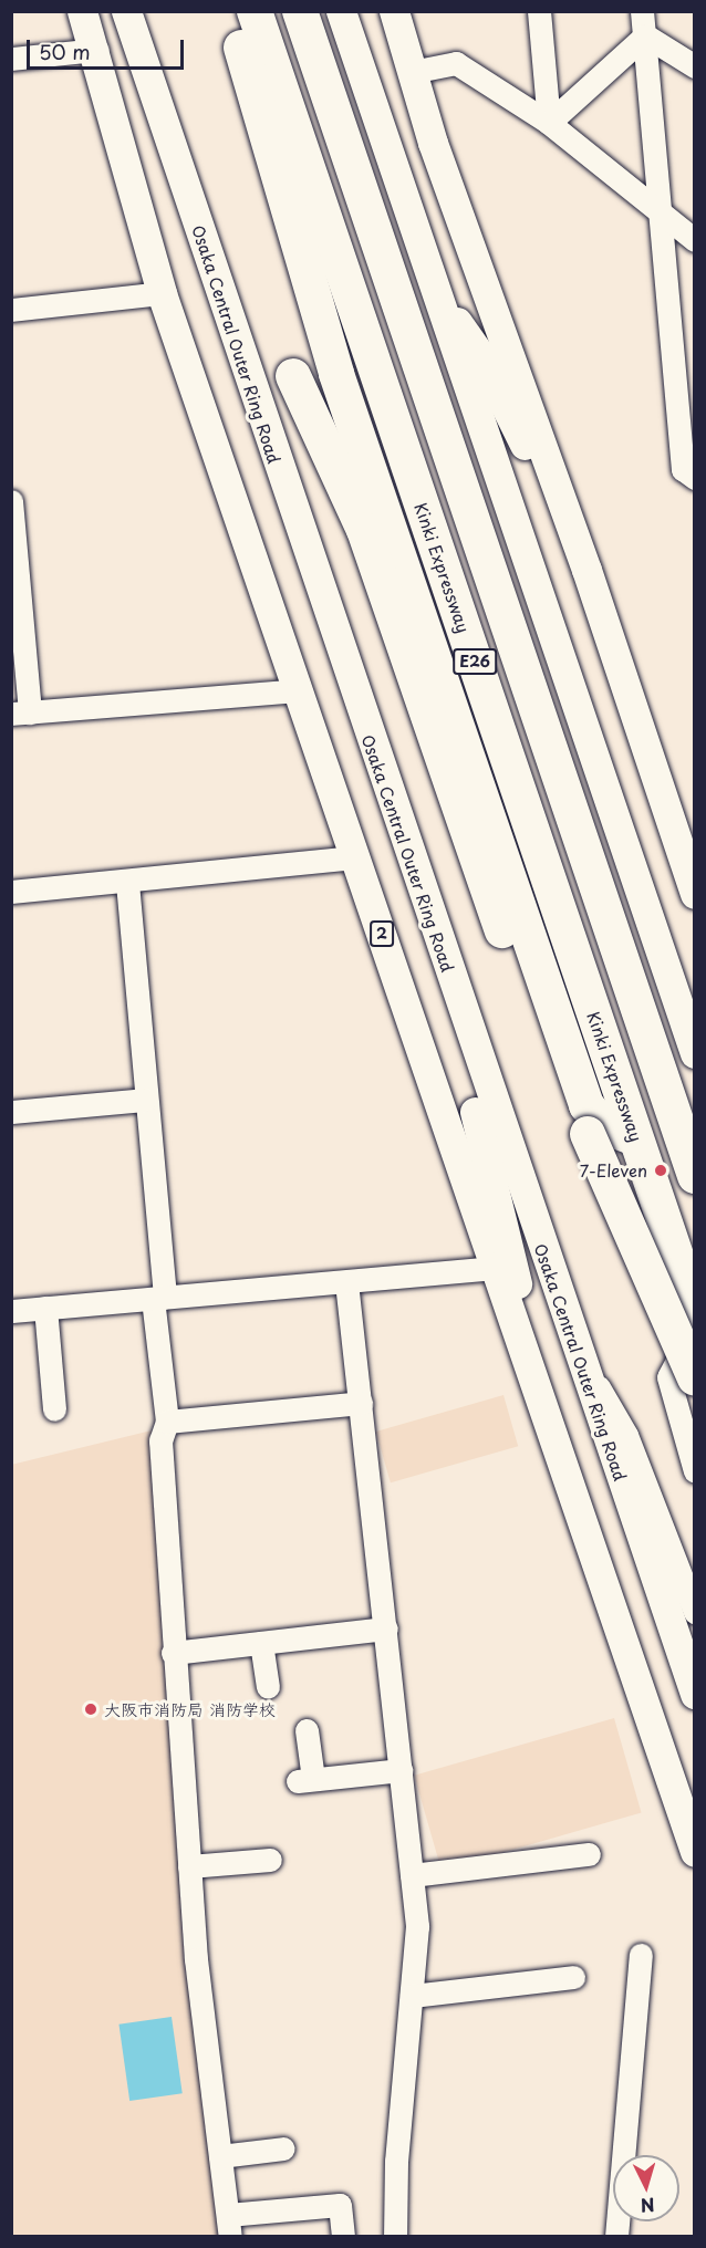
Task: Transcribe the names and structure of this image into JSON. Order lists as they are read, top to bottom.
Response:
{
  "streets": {
    "highway": ["Kinki Expressway", "E26"],
    "main road": ["Osaka Central Outer Ring Road", "2"]
  },
  "places": ["7-Eleven", "大阪市消防局 消防学校"],
  "scale_bar": "50 m",
  "north": "bottom"
}
